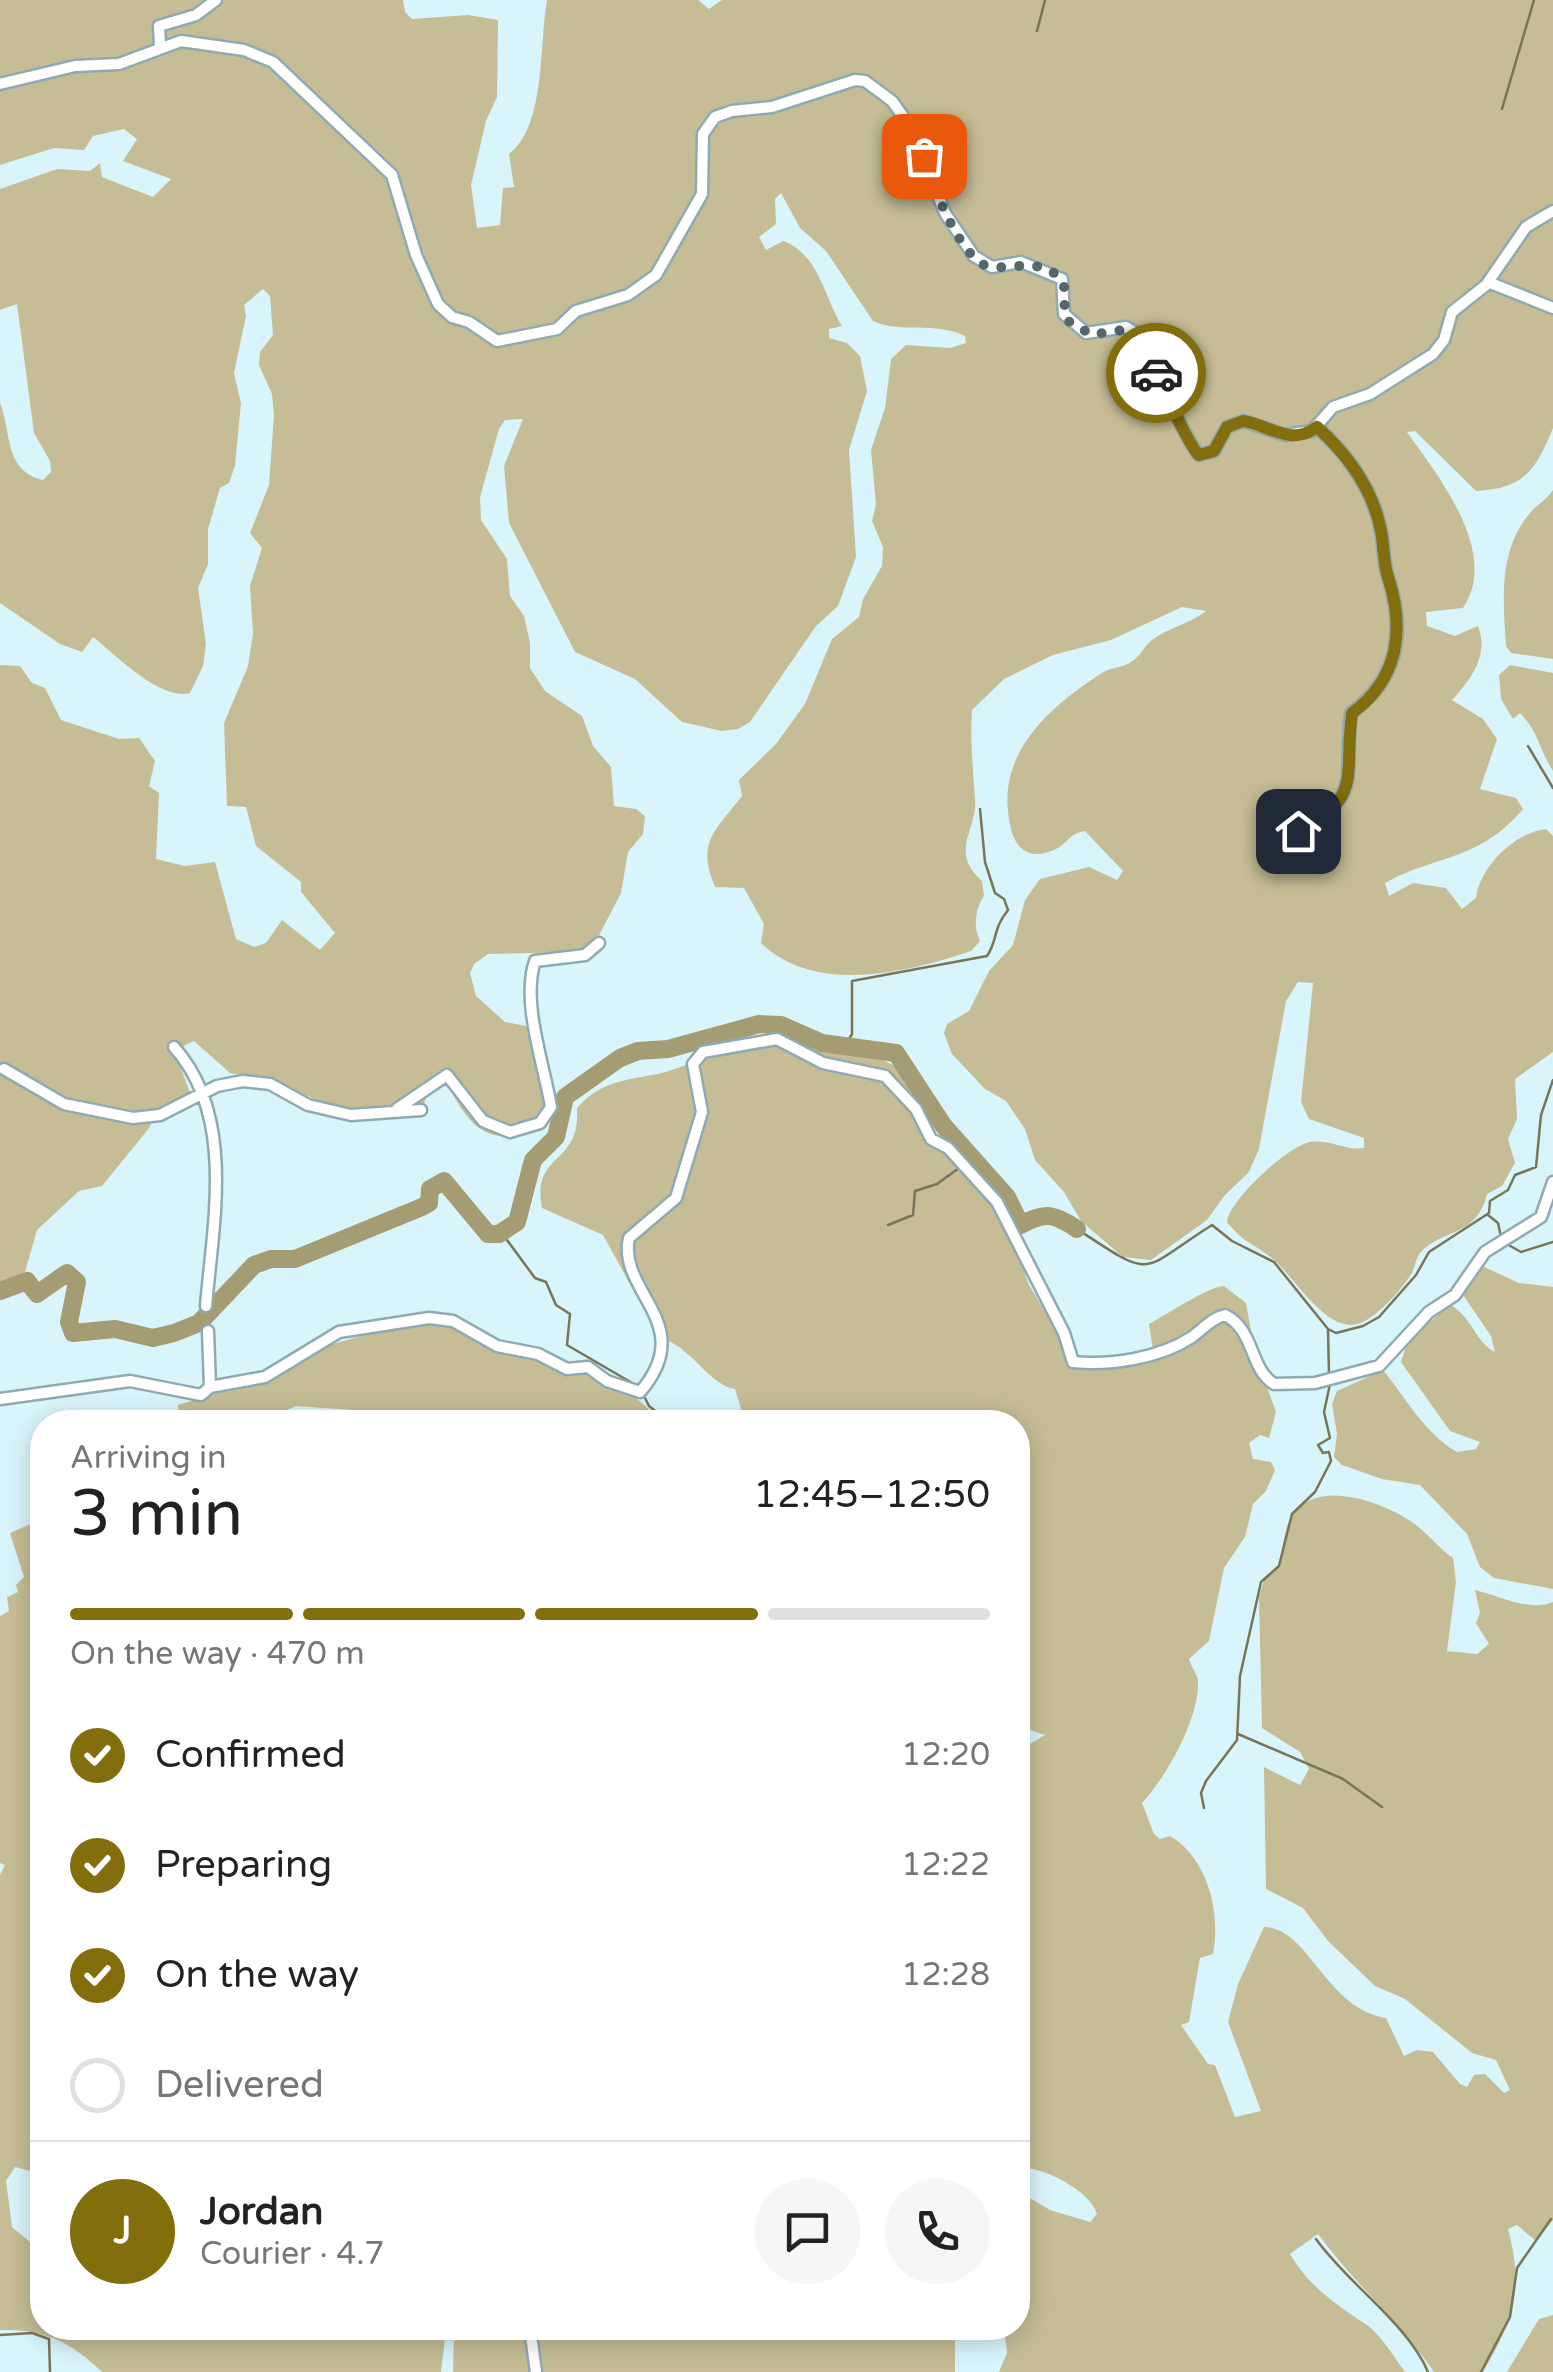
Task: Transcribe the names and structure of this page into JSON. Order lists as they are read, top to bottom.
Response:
{
  "page": {
    "heading": ["3 min", "Arriving in", "12:45–12:50"],
    "panel": ["Jordan", "Courier · 4.7"],
    "bar": "On the way · 470 m",
    "list": [
      ["Confirmed", "12:20"],
      ["Preparing", "12:22"],
      ["On the way", "12:28"],
      "Delivered"
    ],
    "round": "J"
  }
}
